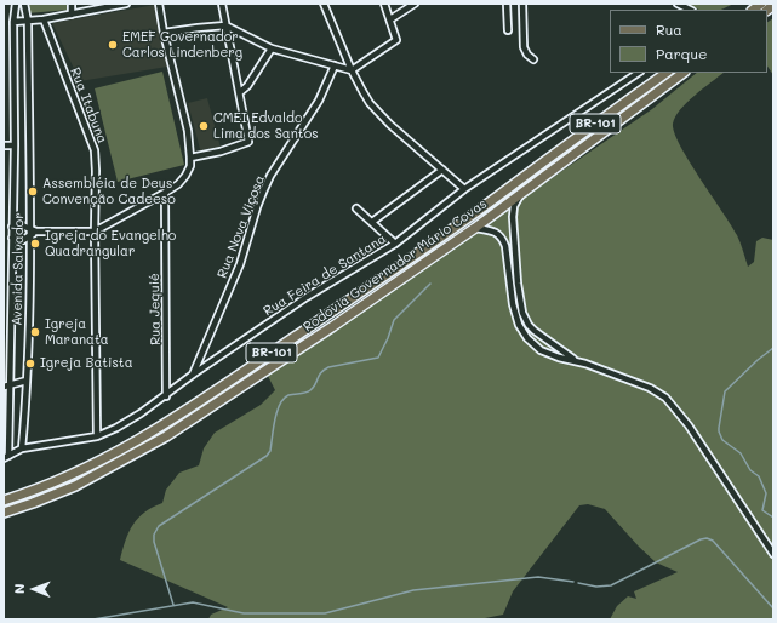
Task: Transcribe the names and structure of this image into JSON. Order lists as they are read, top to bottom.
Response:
{
  "streets": {
    "main road": ["BR-101", "Rodovia Governador Mário Covas"],
    "street": [
      "Rua Itabuna",
      "Rua Nova Viçosa",
      "Avenida Salvador",
      "Rua Feira de Santana",
      "Rua Jequié"
    ]
  },
  "crossings": [
    ["Rua Itabuna", "Rua Feira de Santana"],
    ["Rua Nova Viçosa", "Rua Feira de Santana"],
    ["Avenida Salvador", "Rua Feira de Santana"],
    ["Rua Feira de Santana", "Rua Jequié"]
  ],
  "places": [
    "EMEF Governador Carlos Lindenberg",
    "CMEI Edvaldo Lima dos Santos",
    "Assembléia de Deus Convenção Cadeeso",
    "Igreja do Evangelho Quadrangular",
    "Igreja Maranata",
    "Igreja Batista"
  ],
  "legend": ["Rua", "Parque"],
  "north": "left"
}
